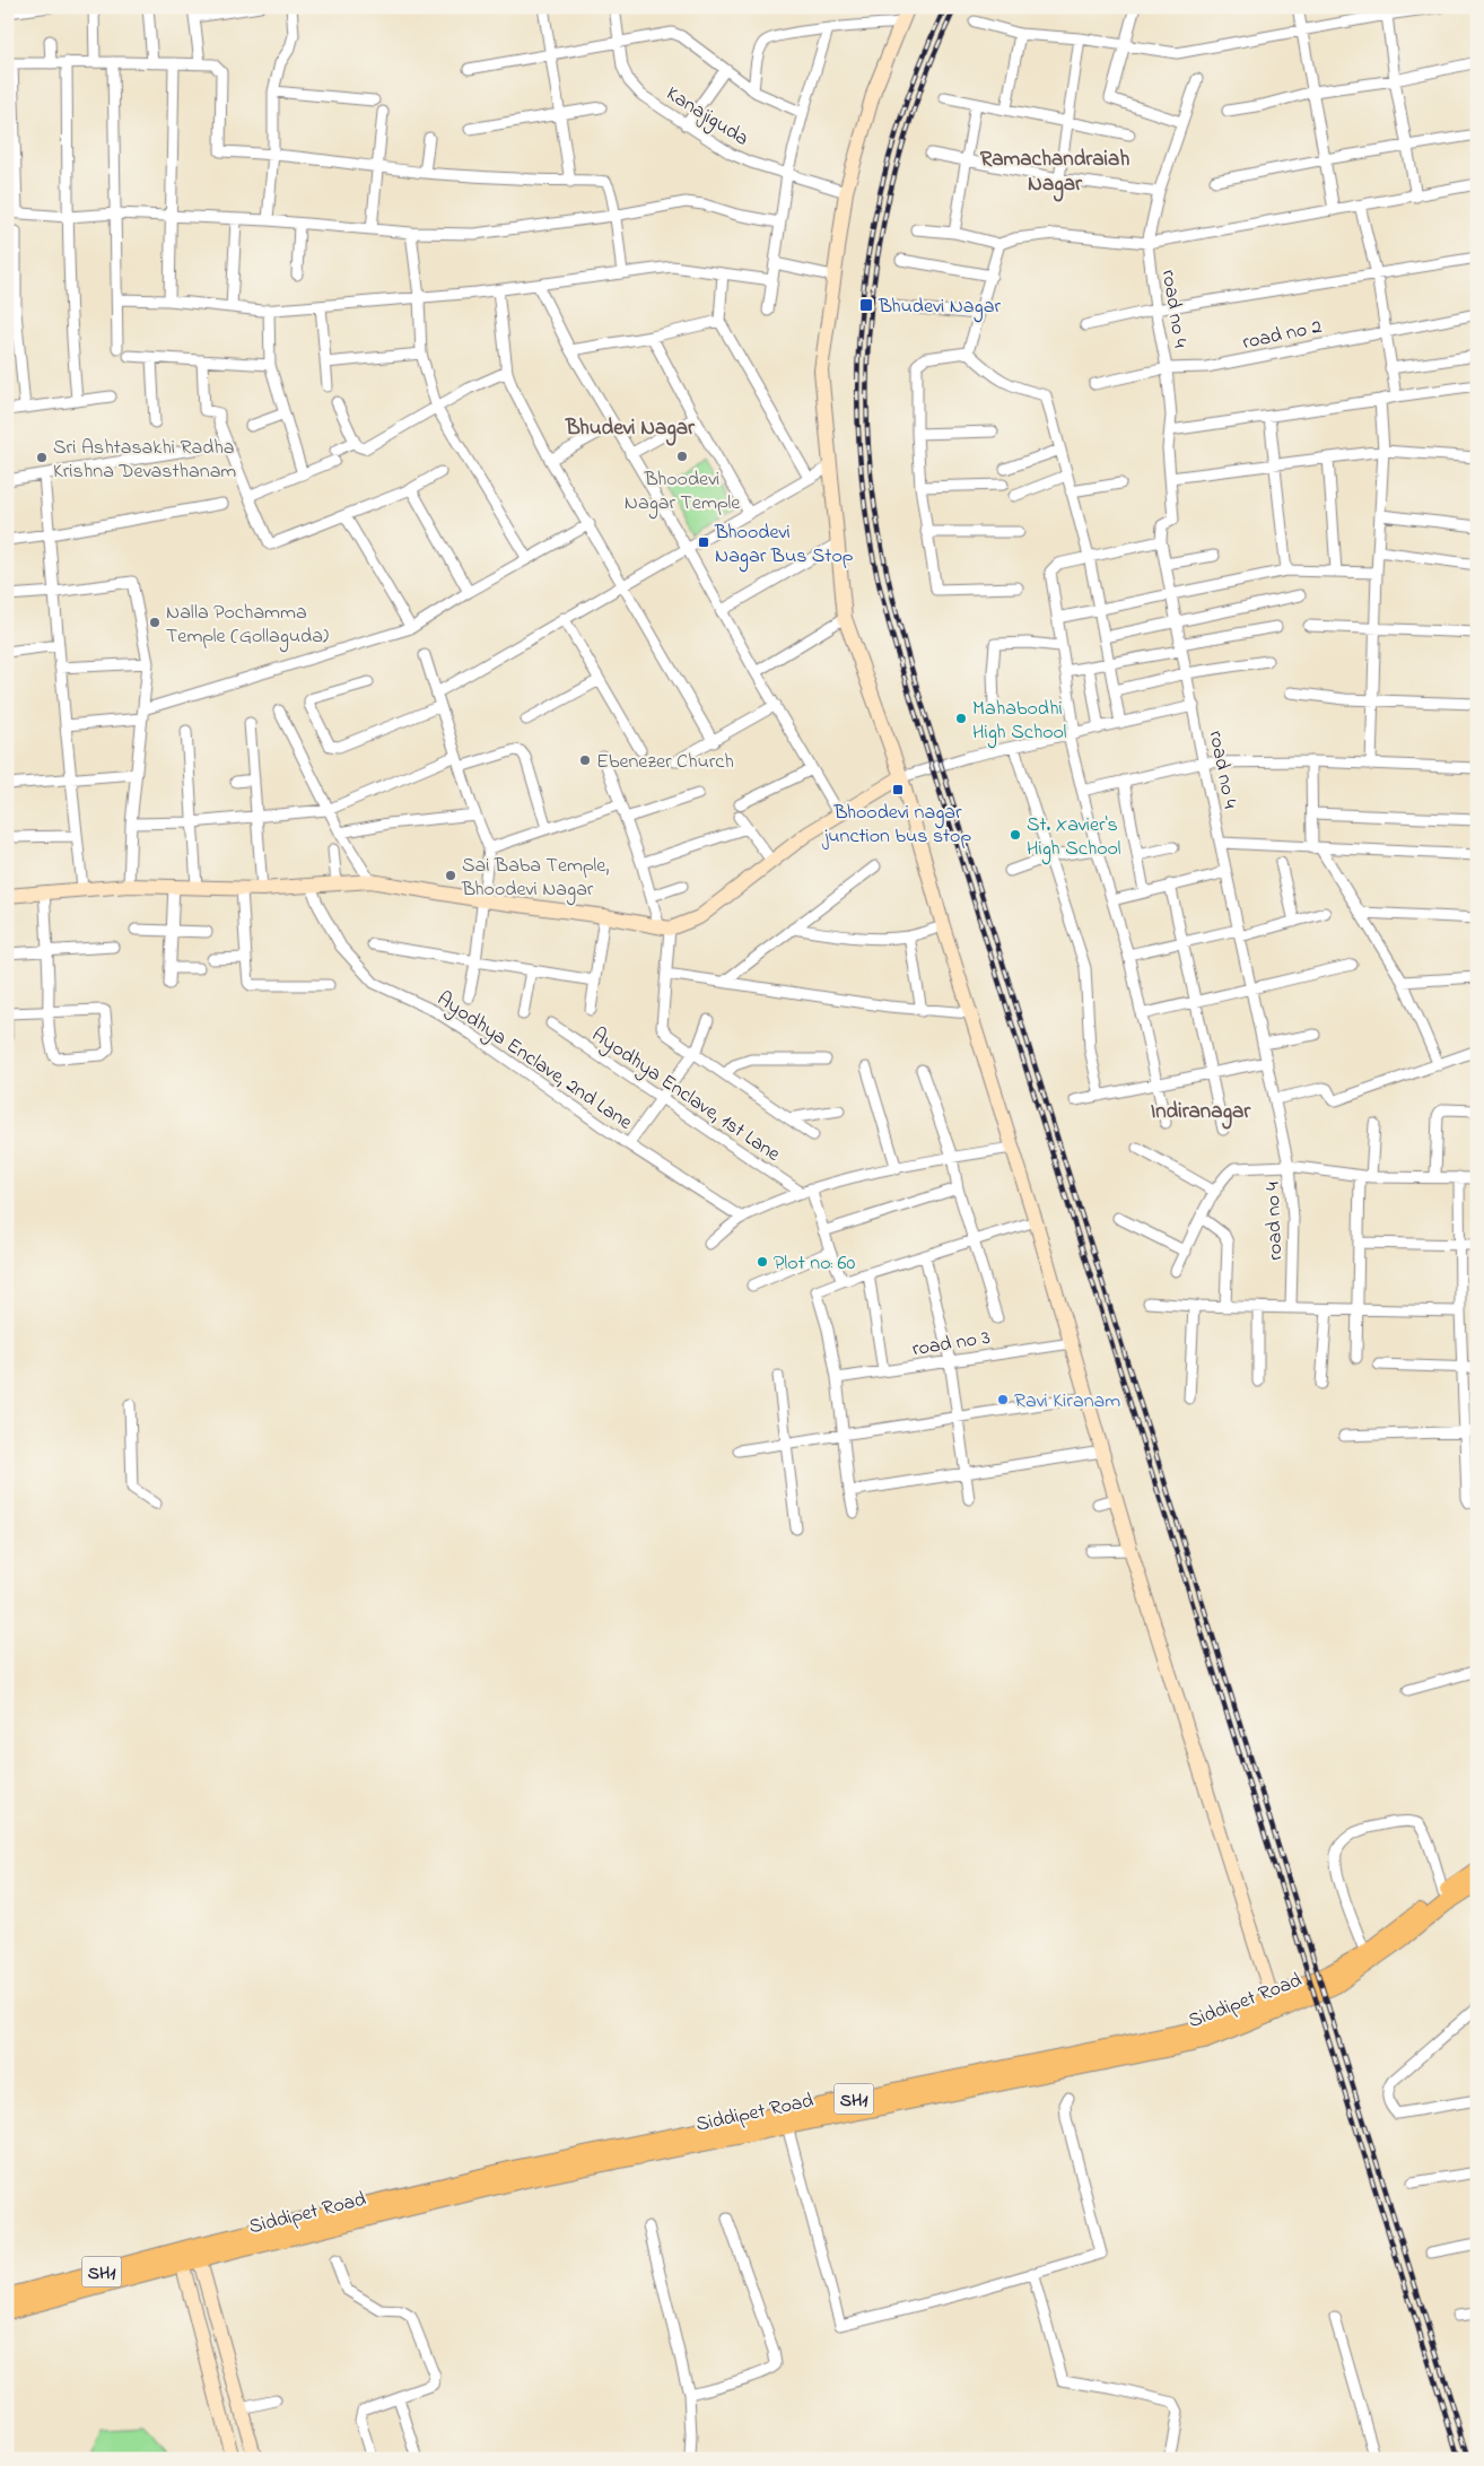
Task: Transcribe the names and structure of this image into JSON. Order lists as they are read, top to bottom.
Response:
{
  "streets": {
    "main road": ["Siddipet Road", "SH1"],
    "street": [
      "Kanajiguda",
      "road no 4",
      "road no 2",
      "Ayodhya Enclave, 2nd Lane",
      "Ayodhya Enclave, 1st Lane",
      "road no 3"
    ]
  },
  "crossings": [
    ["road no 4", "road no 2"]
  ],
  "districts": ["Ramachandraiah Nagar", "Bhudevi Nagar", "Indiranagar"],
  "places": {
    "transit": ["Bhudevi Nagar", "Bhoodevi Nagar Bus Stop", "Bhoodevi nagar junction bus stop"],
    "other": [
      "Bhoodevi Nagar Temple",
      "Sri Ashtasakhi Radha Krishna Devasthanam",
      "Nalla Pochamma Temple (Gollaguda)",
      "Mahabodhi High School",
      "Ebenezer Church",
      "St. Xavier's High School",
      "Sai Baba Temple, Bhoodevi Nagar",
      "Plot no: 60",
      "Ravi Kiranam"
    ]
  }
}
